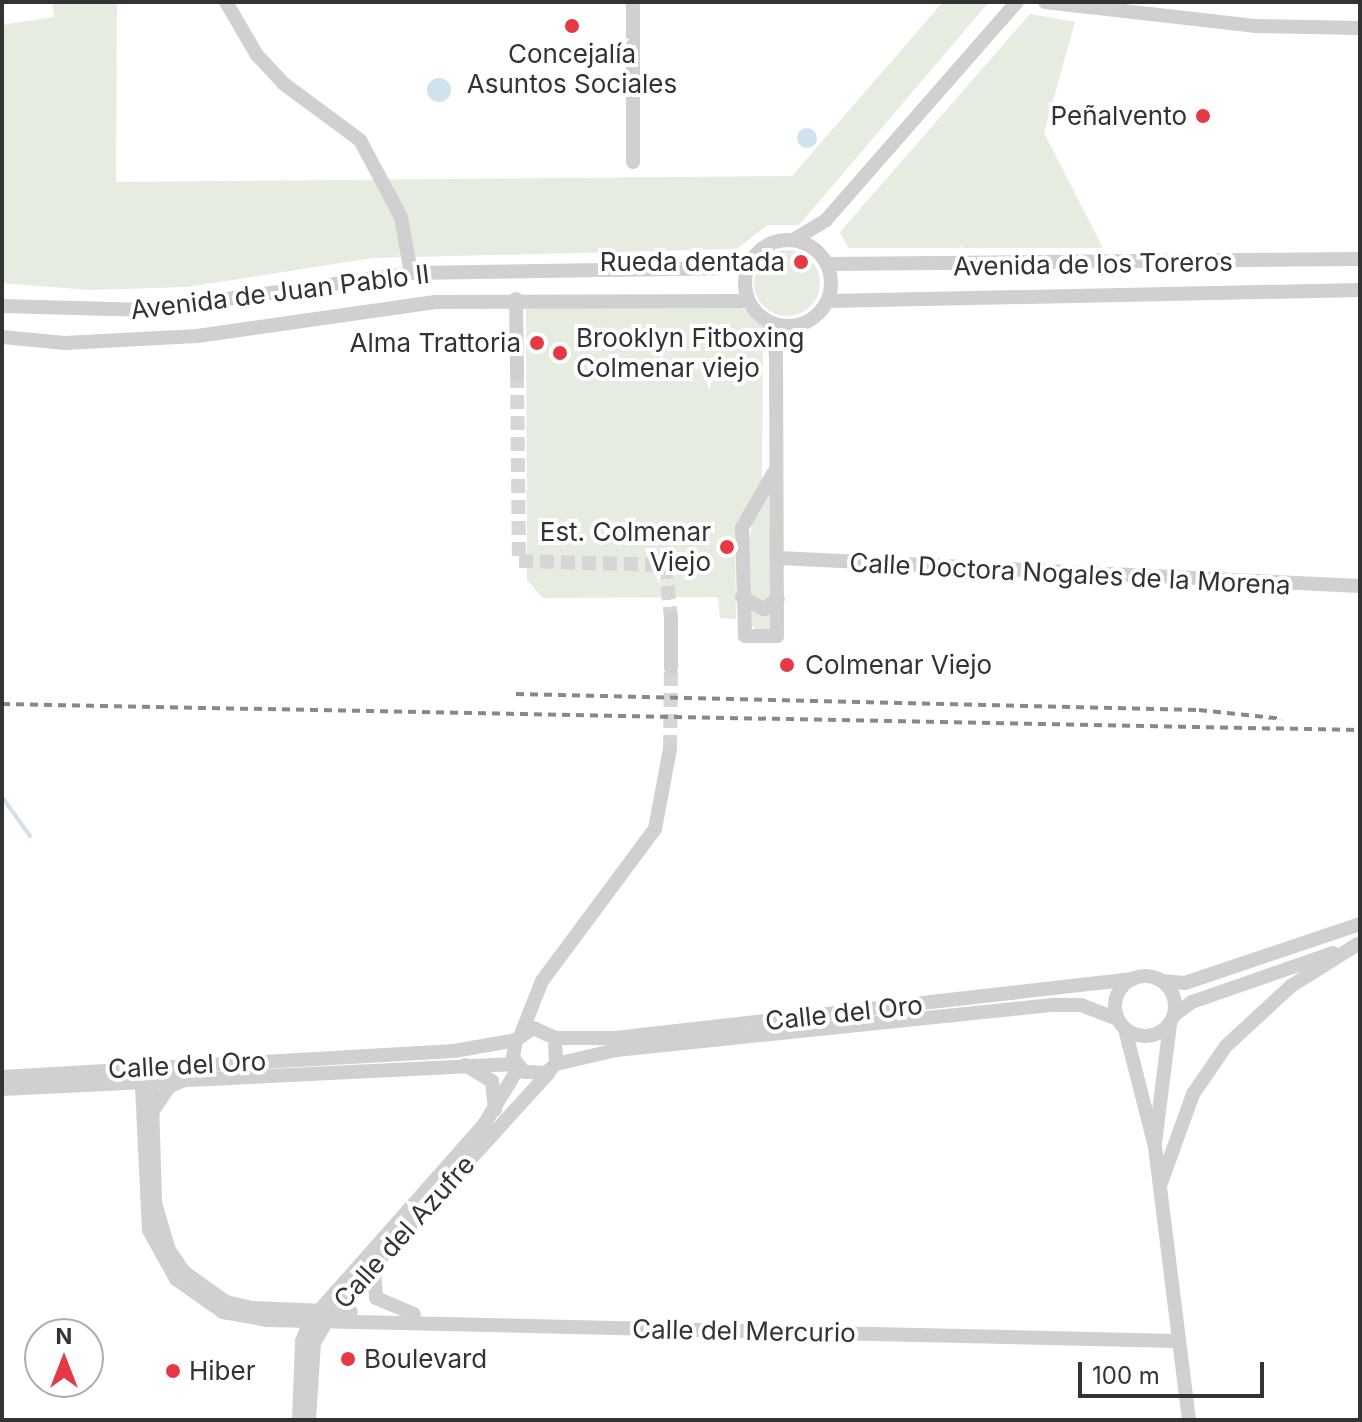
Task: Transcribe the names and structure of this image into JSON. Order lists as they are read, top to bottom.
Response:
{
  "streets": {
    "street": [
      "Avenida de los Toreros",
      "Avenida de Juan Pablo II",
      "Calle Doctora Nogales de la Morena",
      "Calle del Oro",
      "Calle del Azufre",
      "Calle del Mercurio"
    ]
  },
  "crossings": [
    ["Avenida de los Toreros", "Avenida de Juan Pablo II"],
    ["Calle del Oro", "Calle del Azufre"],
    ["Calle del Azufre", "Calle del Mercurio"]
  ],
  "places": [
    "Concejalía Asuntos Sociales",
    "Peñalvento",
    "Rueda dentada",
    "Alma Trattoria",
    "Brooklyn Fitboxing Colmenar viejo",
    "Est. Colmenar Viejo",
    "Colmenar Viejo",
    "Boulevard",
    "Hiber"
  ],
  "scale_bar": "100 m",
  "north": "top"
}
